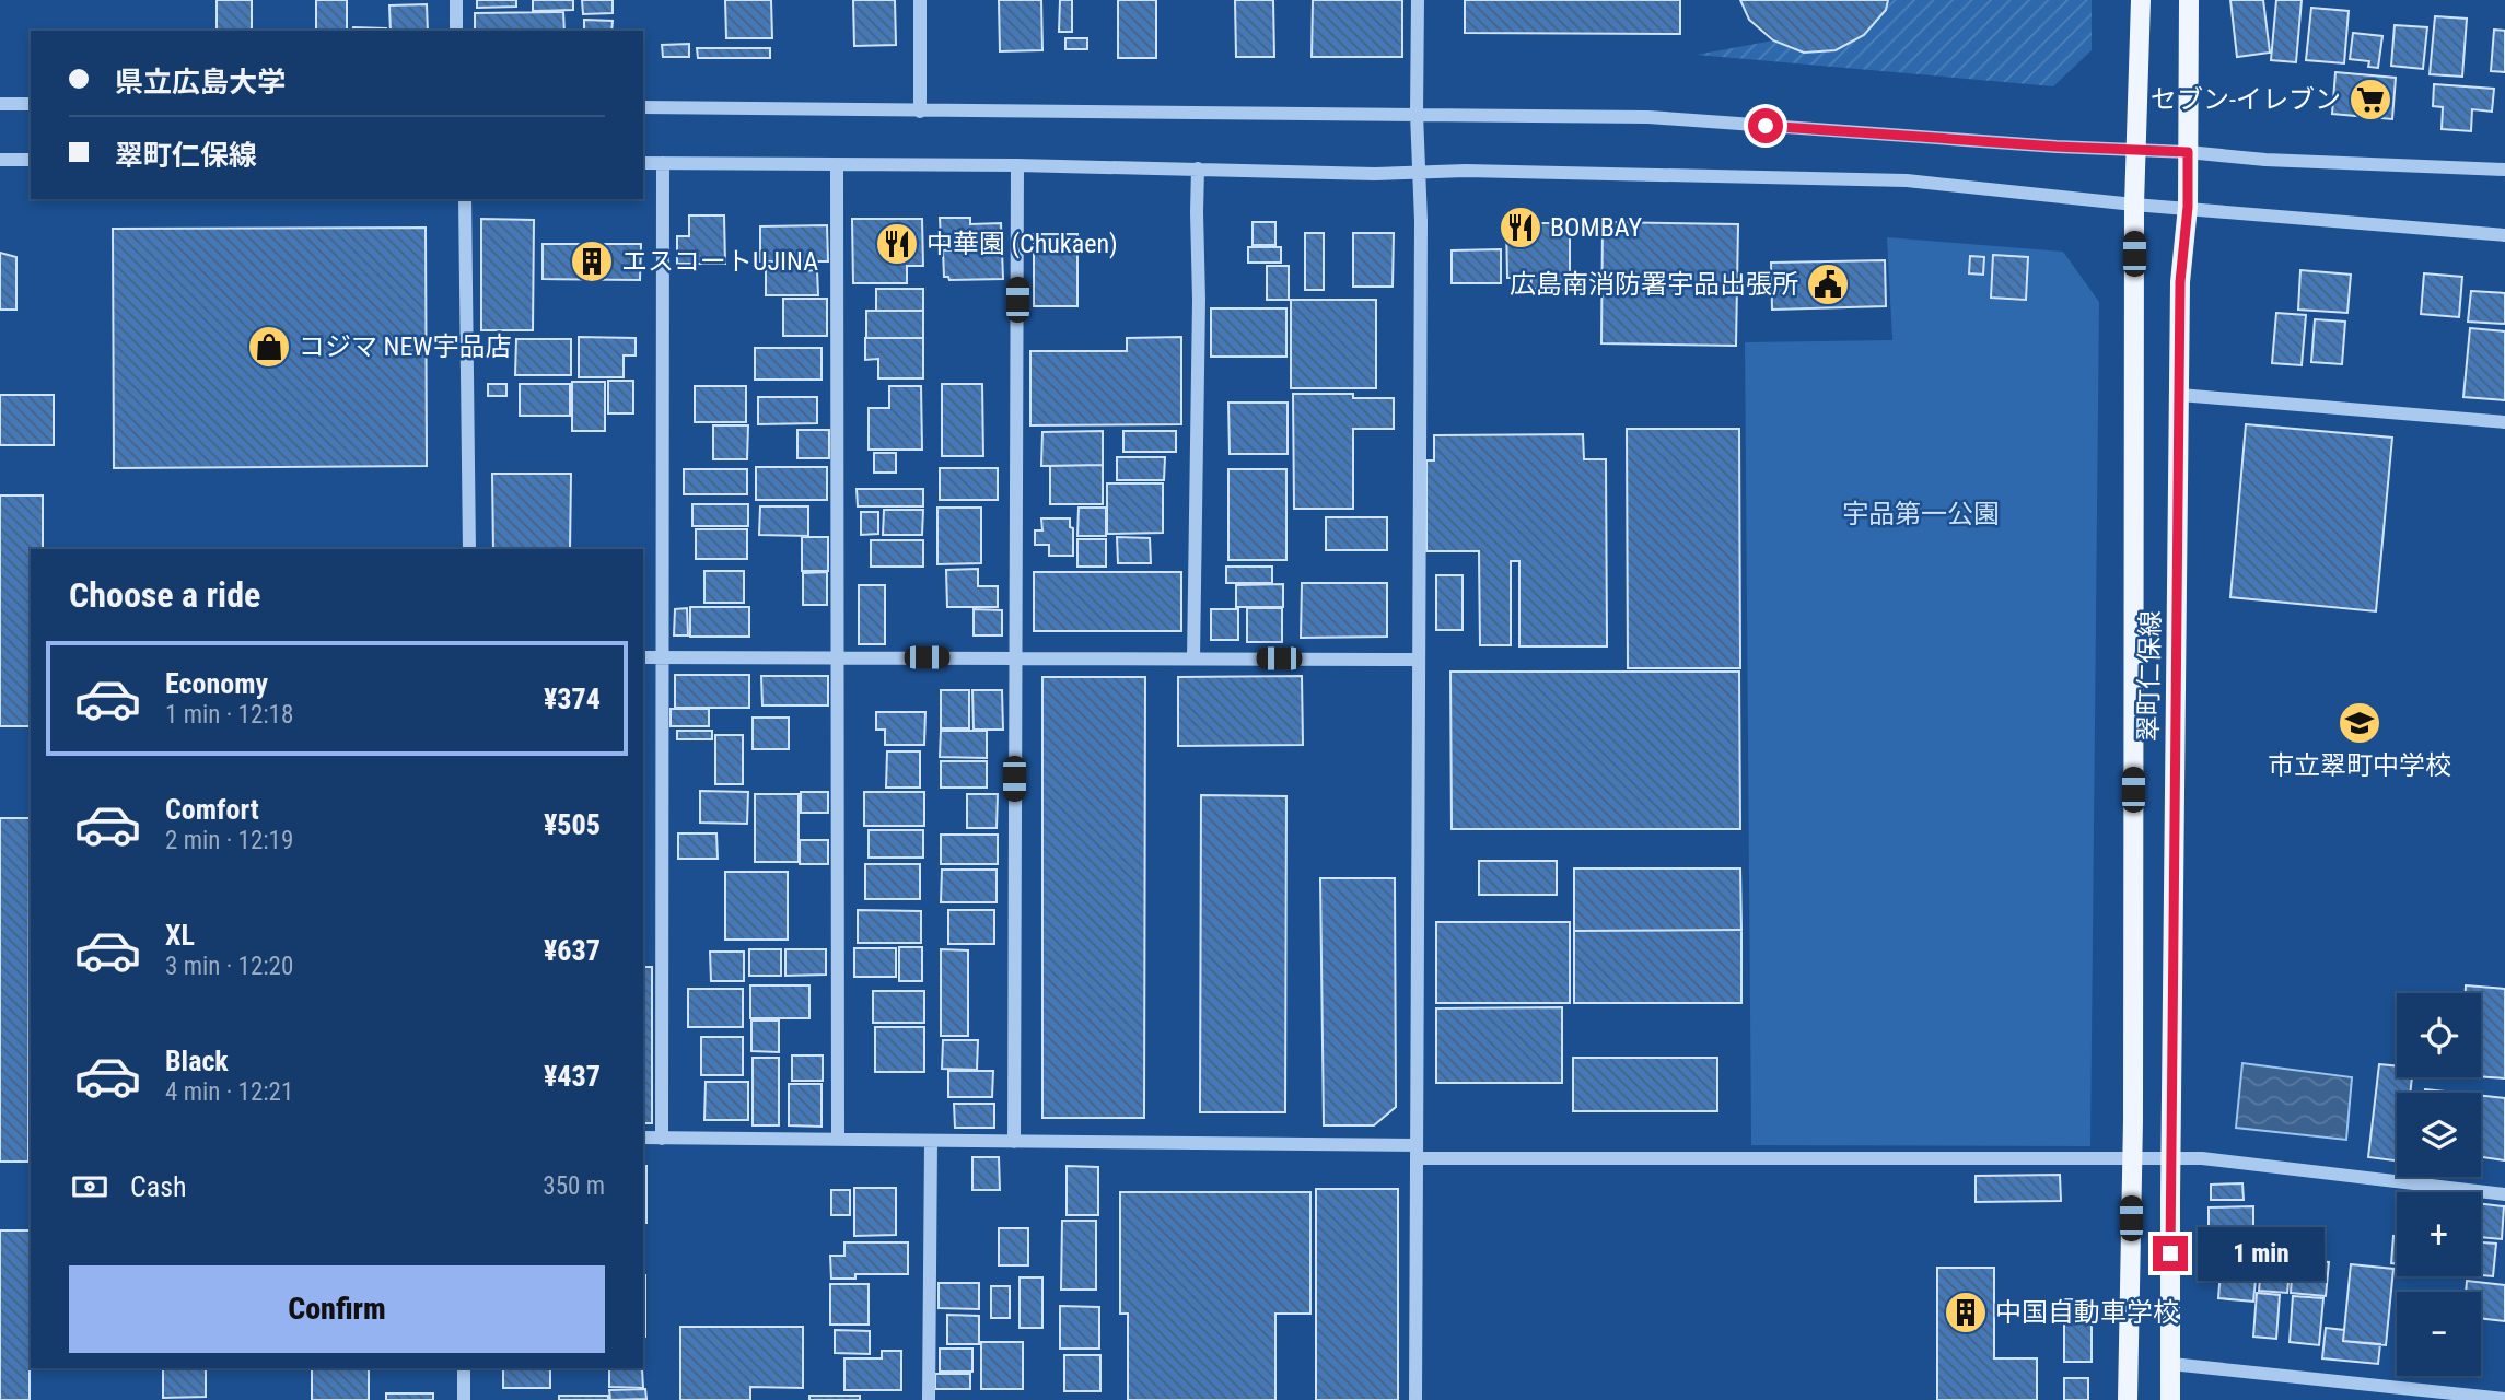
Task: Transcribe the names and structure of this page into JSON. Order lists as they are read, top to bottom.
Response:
{
  "streets": {
    "main road": ["翠町仁保線"]
  },
  "parks": ["宇品第一公園"],
  "places": {
    "supermarket": ["セブン-イレブン"],
    "restaurant": ["BOMBAY", "中華園 (Chukaen)"],
    "building": ["エスコートUJINA", "中国自動車学校"],
    "public building": ["広島南消防署宇品出張所"],
    "shop": ["コジマ NEW宇品店"],
    "school or university": ["市立翠町中学校"]
  },
  "page": {
    "banner": ["県立広島大学", "翠町仁保線"],
    "heading": "Choose a ride",
    "list": [
      {
        "name": "Economy",
        "note": "1 min · 12:18",
        "value": "¥374"
      },
      {
        "name": "Comfort",
        "note": "2 min · 12:19",
        "value": "¥505"
      },
      {
        "name": "XL",
        "note": "3 min · 12:20",
        "value": "¥637"
      },
      {
        "name": "Black",
        "note": "4 min · 12:21",
        "value": "¥437"
      }
    ],
    "map_buttons": ["+", "−"],
    "pay": ["Cash", "350 m"],
    "bubble": "1 min",
    "buttons": "Confirm"
  }
}
